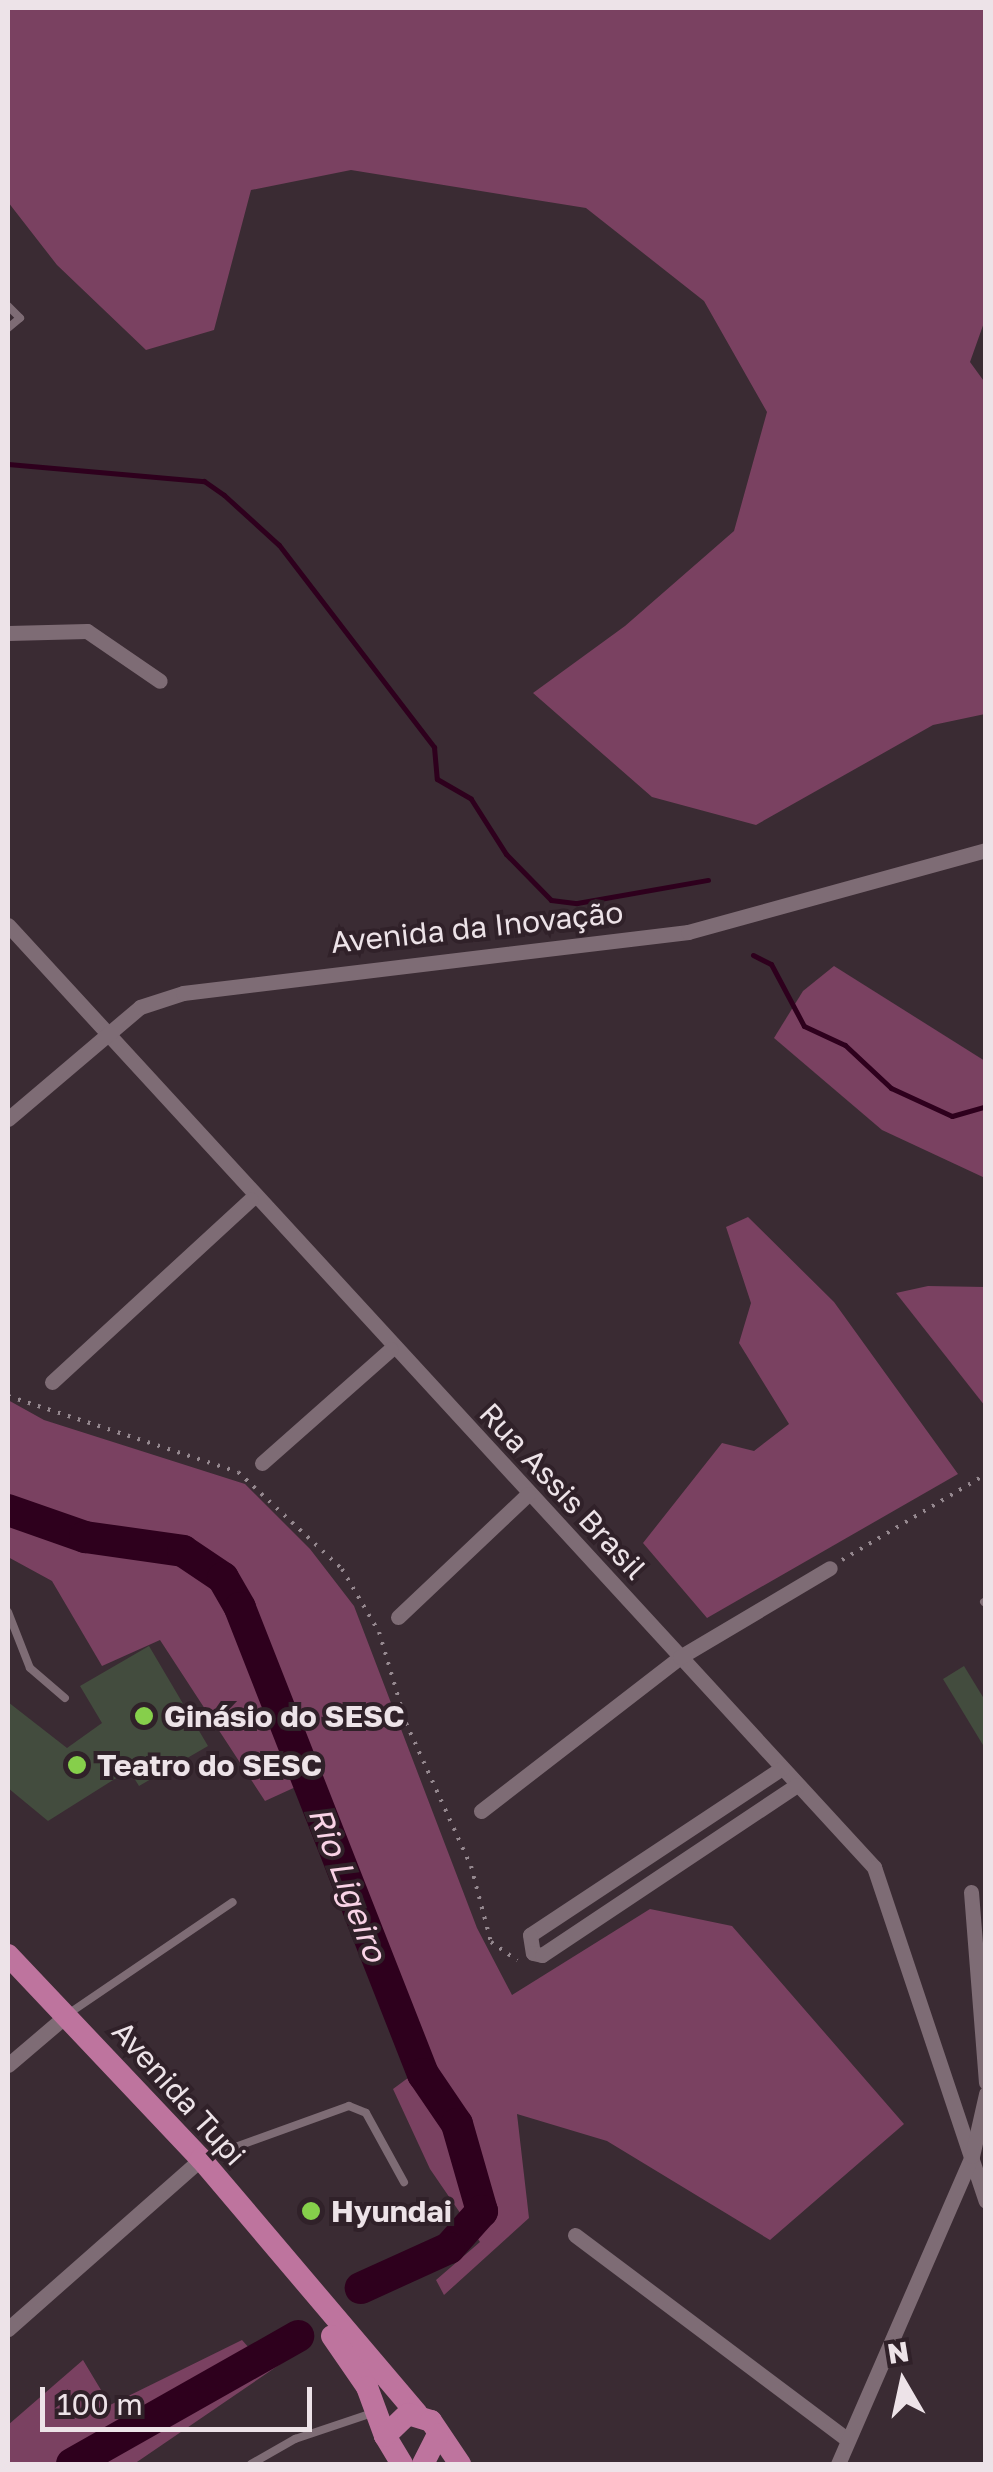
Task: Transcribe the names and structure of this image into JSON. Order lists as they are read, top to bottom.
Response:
{
  "streets": {
    "main road": ["Avenida Tupi"],
    "street": ["Avenida da Inovação", "Rua Assis Brasil"]
  },
  "crossings": [
    ["Avenida da Inovação", "Rua Assis Brasil"]
  ],
  "water": ["Rio Ligeiro"],
  "places": ["Ginásio do SESC", "Teatro do SESC", "Hyundai"],
  "scale_bar": "100 m",
  "north": "top"
}
